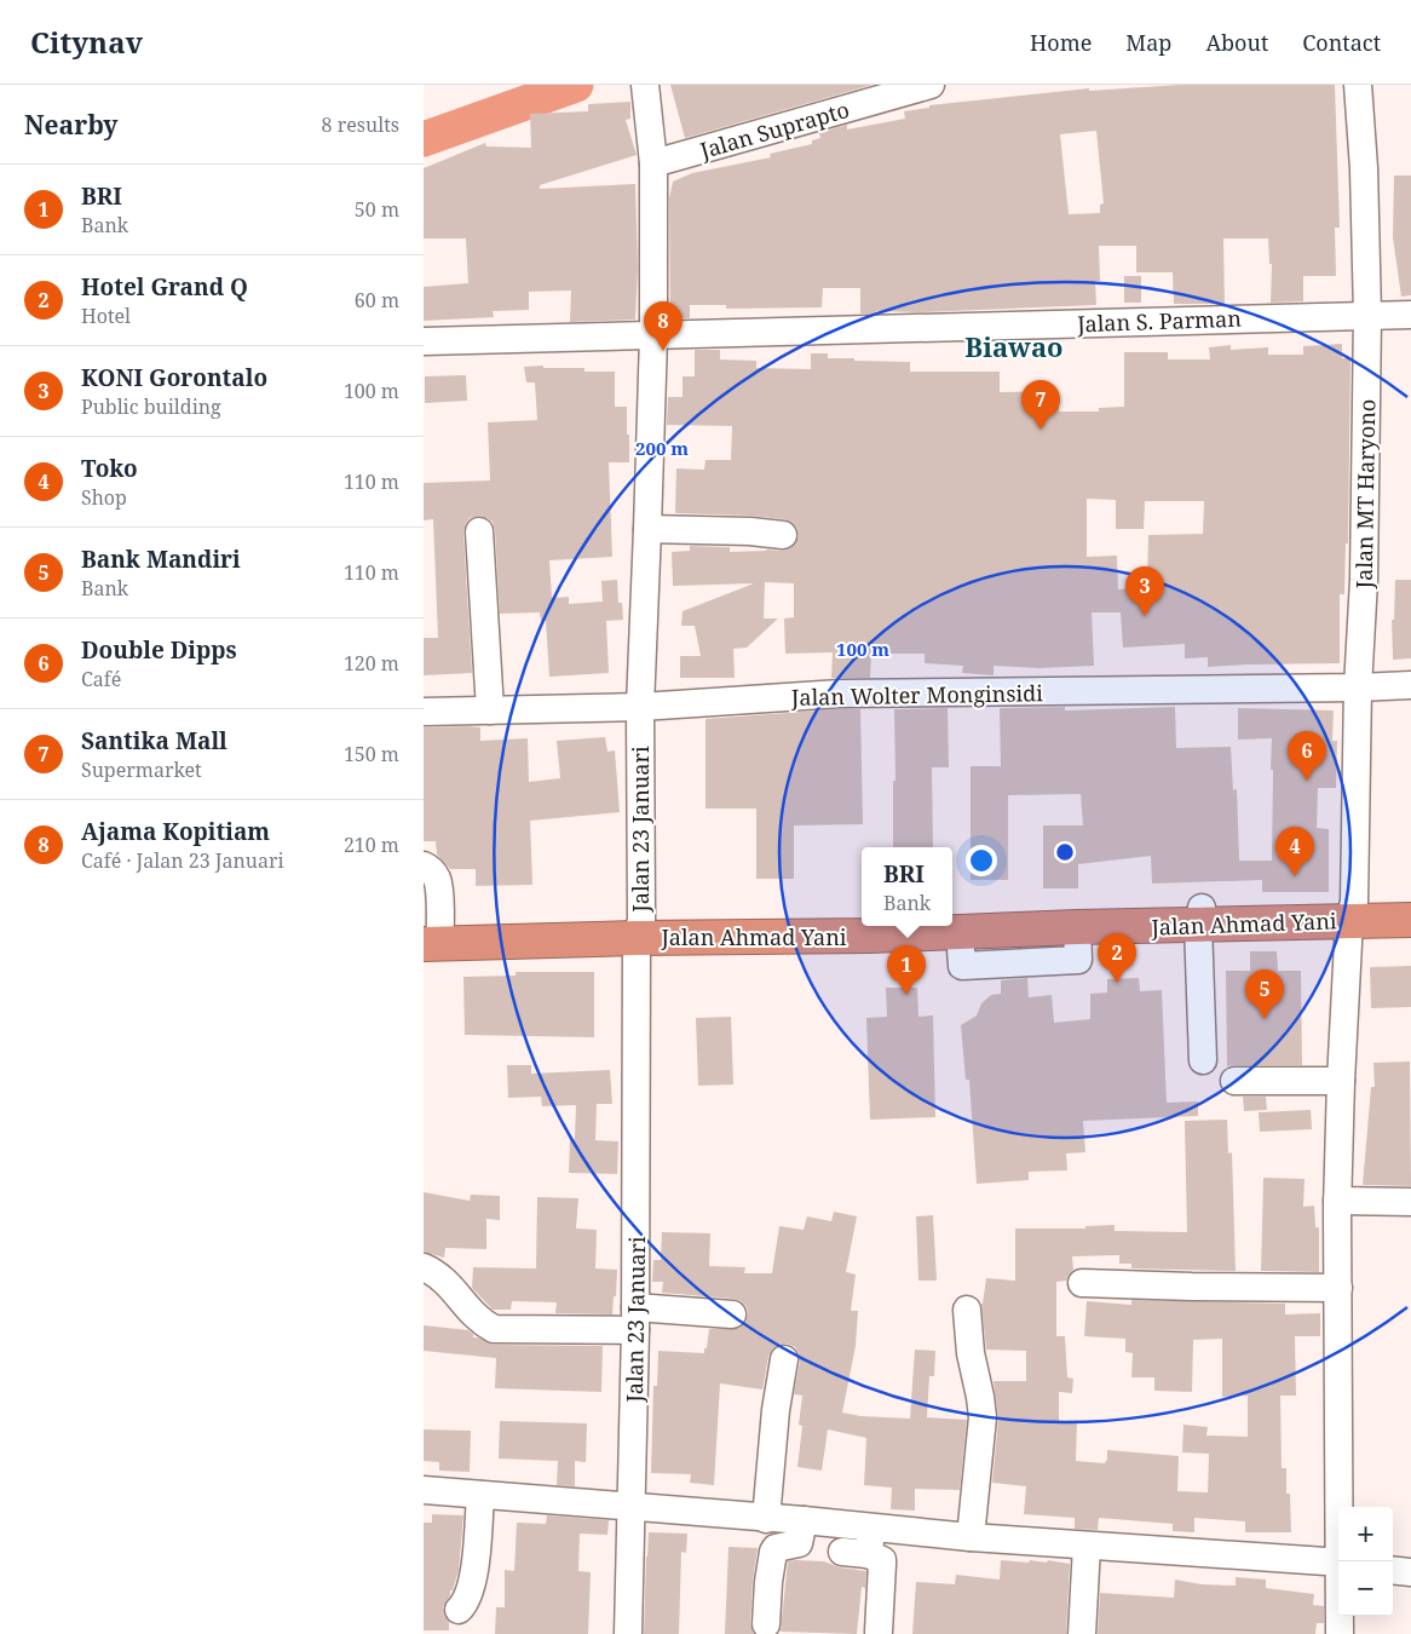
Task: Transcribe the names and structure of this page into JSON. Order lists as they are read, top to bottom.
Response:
{
  "streets": {
    "highway": ["Jalan Ahmad Yani"],
    "street": [
      "Jalan Suprapto",
      "Jalan S. Parman",
      "Jalan MT Haryono",
      "Jalan Wolter Monginsidi",
      "Jalan 23 Januari"
    ]
  },
  "crossings": [
    ["Jalan Suprapto", "Jalan 23 Januari"],
    ["Jalan S. Parman", "Jalan MT Haryono"],
    ["Jalan S. Parman", "Jalan 23 Januari"],
    ["Jalan MT Haryono", "Jalan Wolter Monginsidi"],
    ["Jalan MT Haryono", "Jalan Ahmad Yani"],
    ["Jalan Wolter Monginsidi", "Jalan 23 Januari"],
    ["Jalan 23 Januari", "Jalan Ahmad Yani"]
  ],
  "districts": ["Biawao"],
  "page": {
    "header": "Citynav",
    "nav": [
      "Home",
      "Map",
      "About",
      "Contact"
    ],
    "heading": ["Nearby", "8 results"],
    "list": [
      {
        "mark": "1",
        "name": "BRI",
        "note": "Bank",
        "value": "50 m"
      },
      {
        "mark": "2",
        "name": "Hotel Grand Q",
        "note": "Hotel",
        "value": "60 m"
      },
      {
        "mark": "3",
        "name": "KONI Gorontalo",
        "note": "Public building",
        "value": "100 m"
      },
      {
        "mark": "4",
        "name": "Toko",
        "note": "Shop",
        "value": "110 m"
      },
      {
        "mark": "5",
        "name": "Bank Mandiri",
        "note": "Bank",
        "value": "110 m"
      },
      {
        "mark": "6",
        "name": "Double Dipps",
        "note": "Café",
        "value": "120 m"
      },
      {
        "mark": "7",
        "name": "Santika Mall",
        "note": "Supermarket",
        "value": "150 m"
      },
      {
        "mark": "8",
        "name": "Ajama Kopitiam",
        "note": "Café · Jalan 23 Januari",
        "value": "210 m"
      }
    ],
    "pins": [
      "8",
      "7",
      "3",
      "6",
      "4",
      "2",
      "1",
      "5"
    ],
    "popup": ["BRI", "Bank"],
    "map_buttons": ["+", "−"]
  },
  "rings": ["200 m", "100 m"]
}
